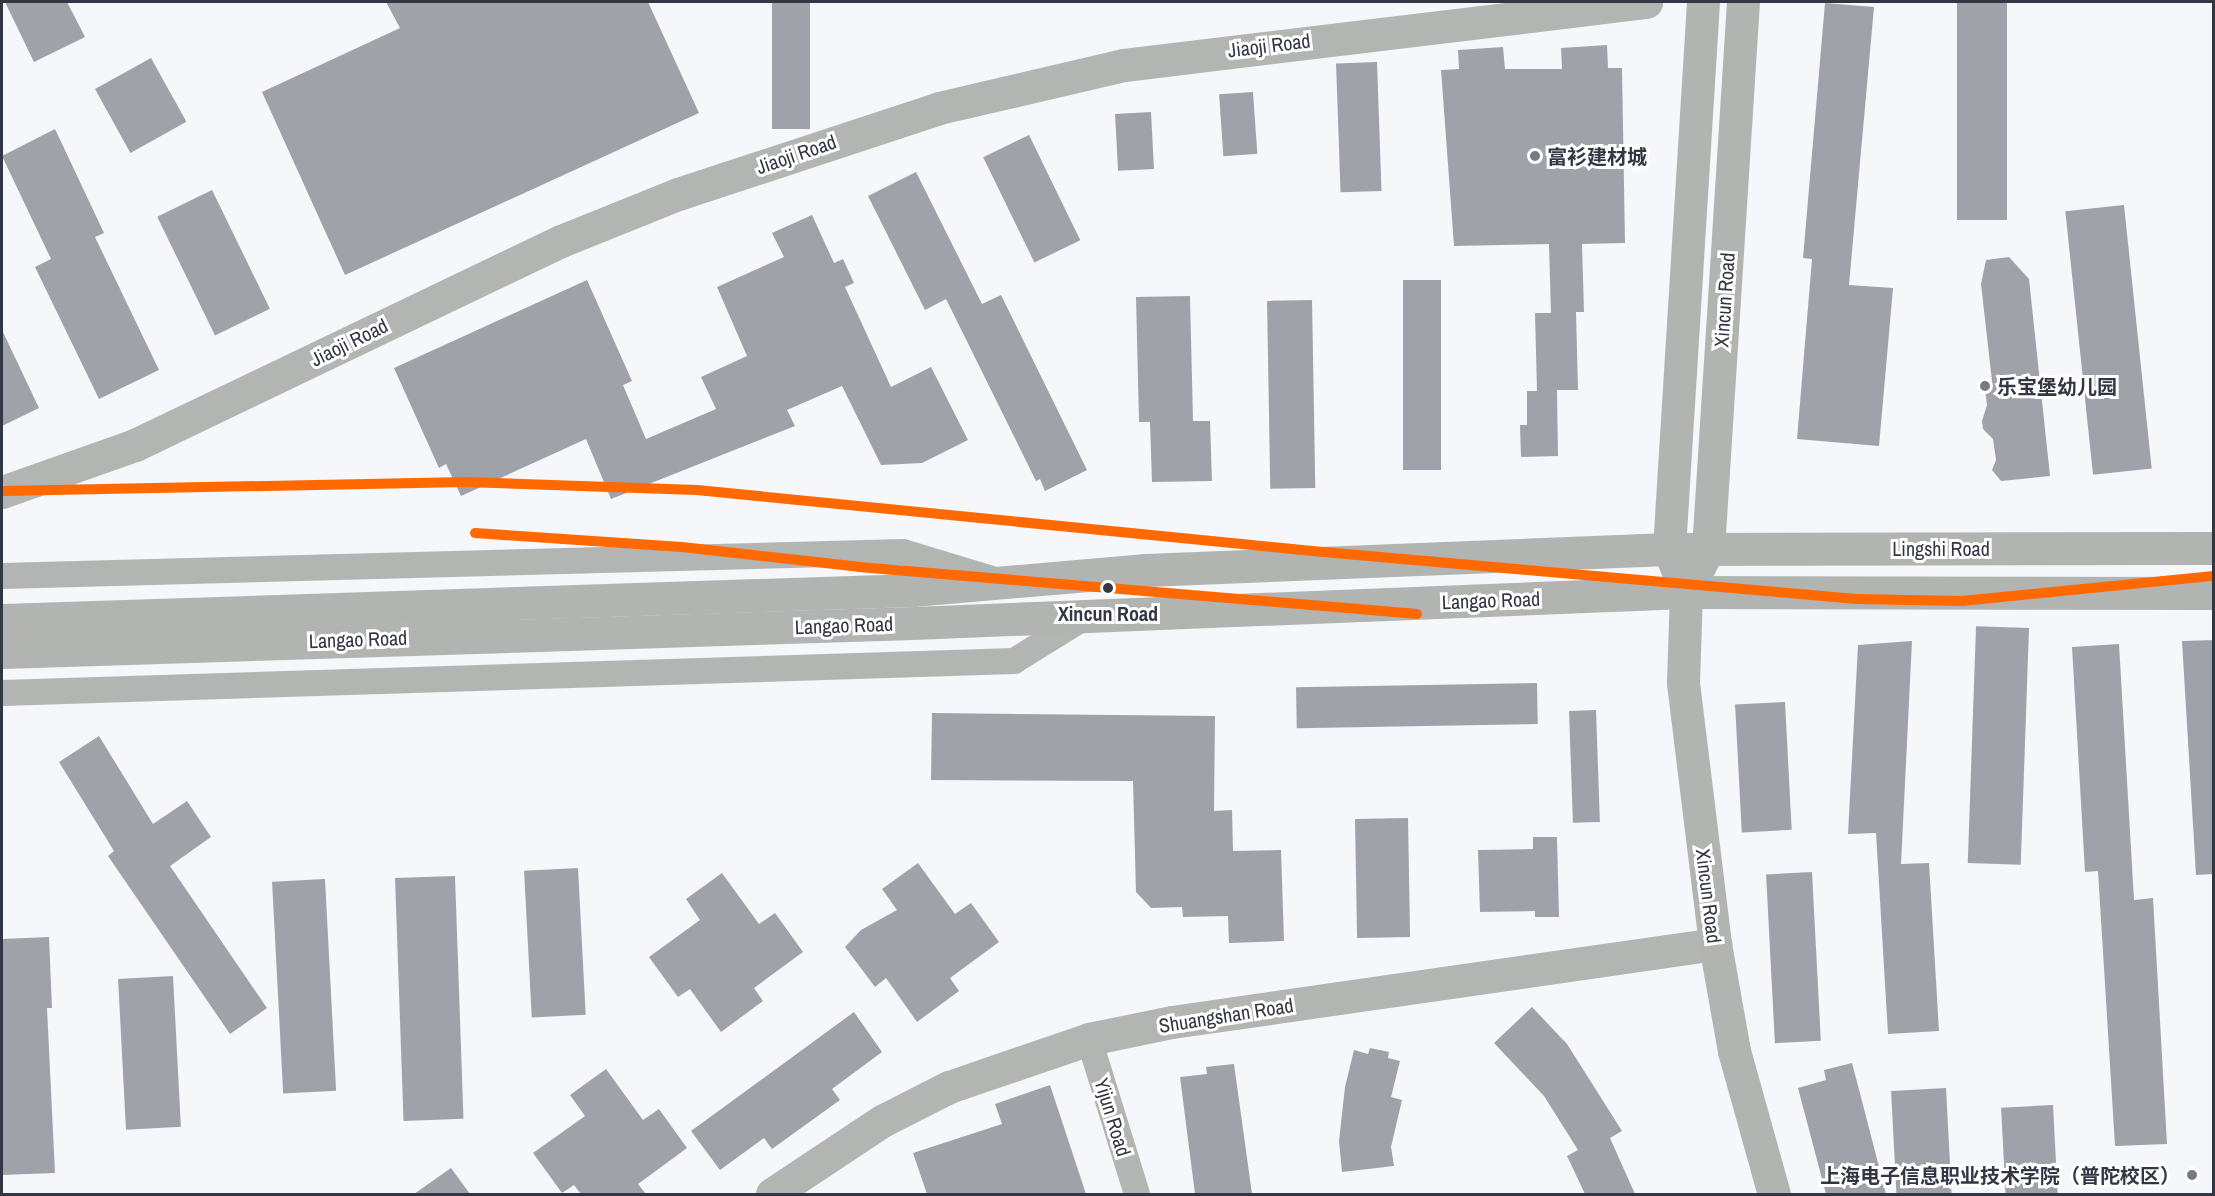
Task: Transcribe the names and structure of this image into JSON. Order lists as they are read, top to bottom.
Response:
{
  "streets": {
    "main road": ["Xincun Road", "Lingshi Road", "Langao Road"],
    "street": ["Jiaoji Road", "Shuangshan Road", "Yijun Road"]
  },
  "crossings": [
    ["Xincun Road", "Lingshi Road"],
    ["Xincun Road", "Langao Road"],
    ["Xincun Road", "Shuangshan Road"],
    ["Lingshi Road", "Langao Road"],
    ["Shuangshan Road", "Yijun Road"]
  ],
  "places": [
    "富衫建材城",
    "乐宝堡幼儿园",
    "Xincun Road",
    "上海电子信息职业技术学院（普陀校区）"
  ]
}
